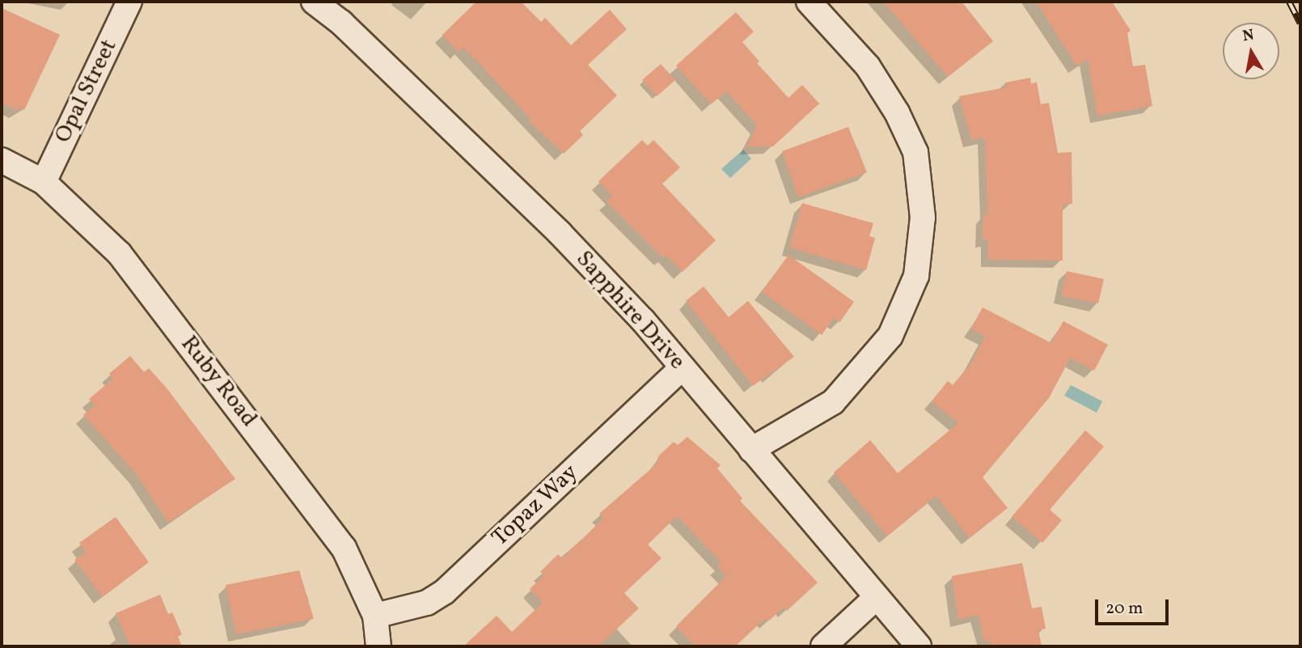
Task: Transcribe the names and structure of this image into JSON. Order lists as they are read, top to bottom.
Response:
{
  "streets": {
    "street": [
      "Opal Street",
      "Sapphire Drive",
      "Ruby Road",
      "Topaz Way"
    ]
  },
  "crossings": [
    ["Opal Street", "Ruby Road"],
    ["Sapphire Drive", "Topaz Way"],
    ["Ruby Road", "Topaz Way"]
  ],
  "scale_bar": "20 m",
  "north": "top"
}
